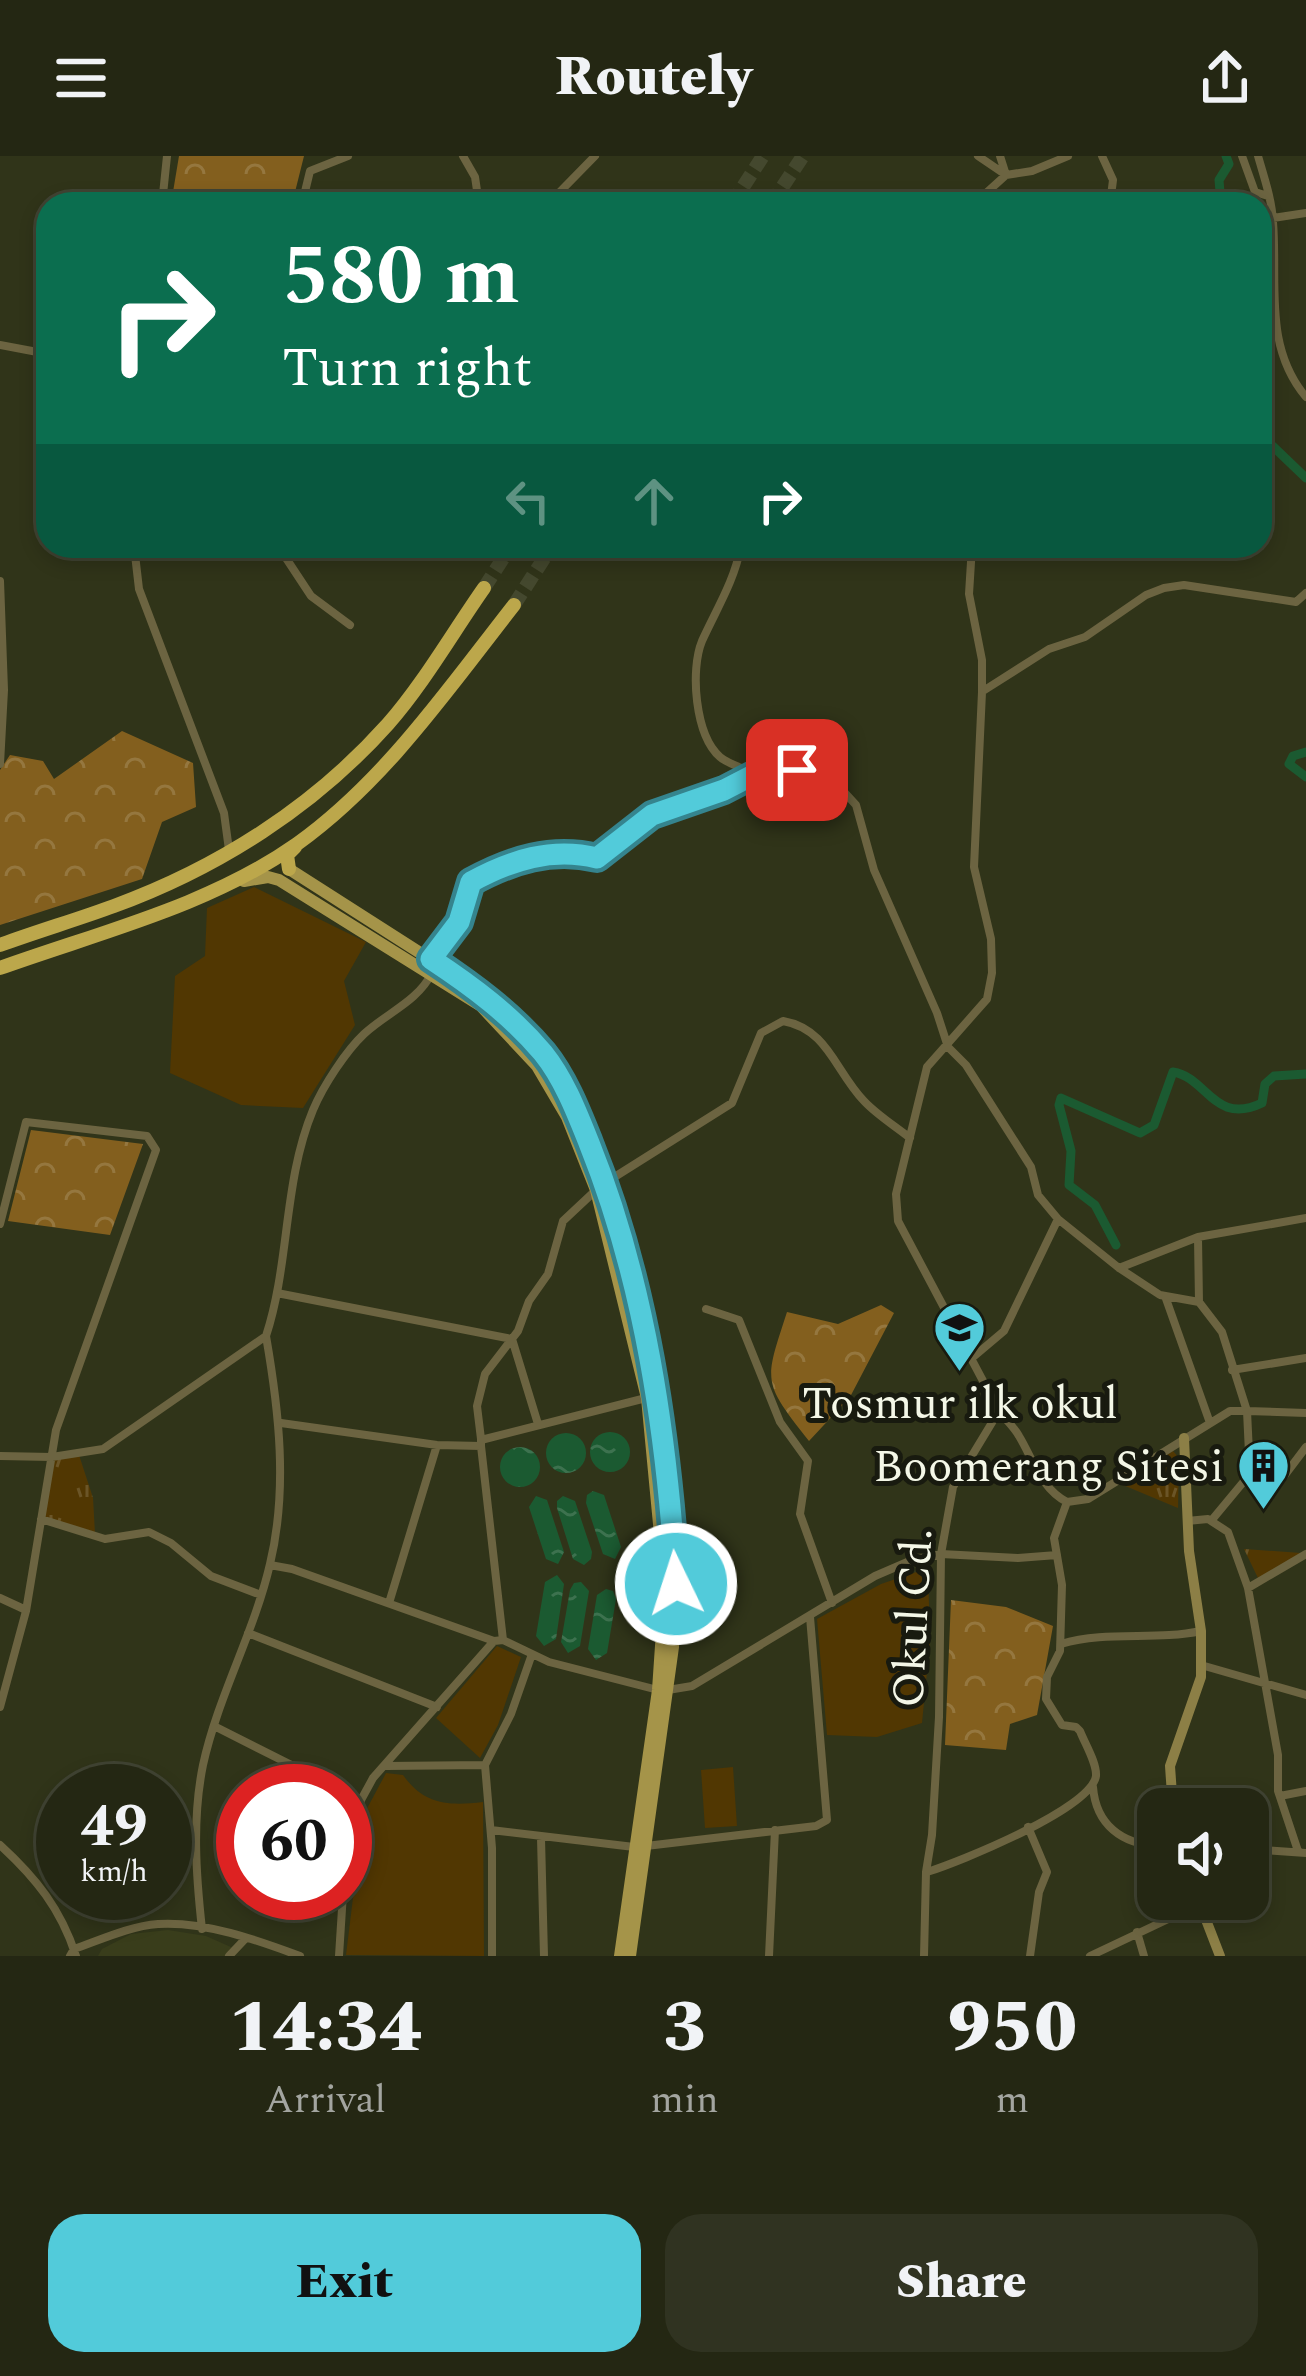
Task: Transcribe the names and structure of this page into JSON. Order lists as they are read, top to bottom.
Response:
{
  "streets": {
    "street": ["Okul Cd."]
  },
  "places": {
    "school or university": ["Tosmur ilk okul"],
    "building": ["Boomerang Sitesi"]
  },
  "page": {
    "header": "Routely",
    "turn": ["580 m", "Turn right"],
    "speed": "49 km/h",
    "limit": "60",
    "eta": [
      "14:34",
      "Arrival",
      "3",
      "min",
      "950",
      "m"
    ],
    "buttons": ["Exit", "Share"]
  }
}
